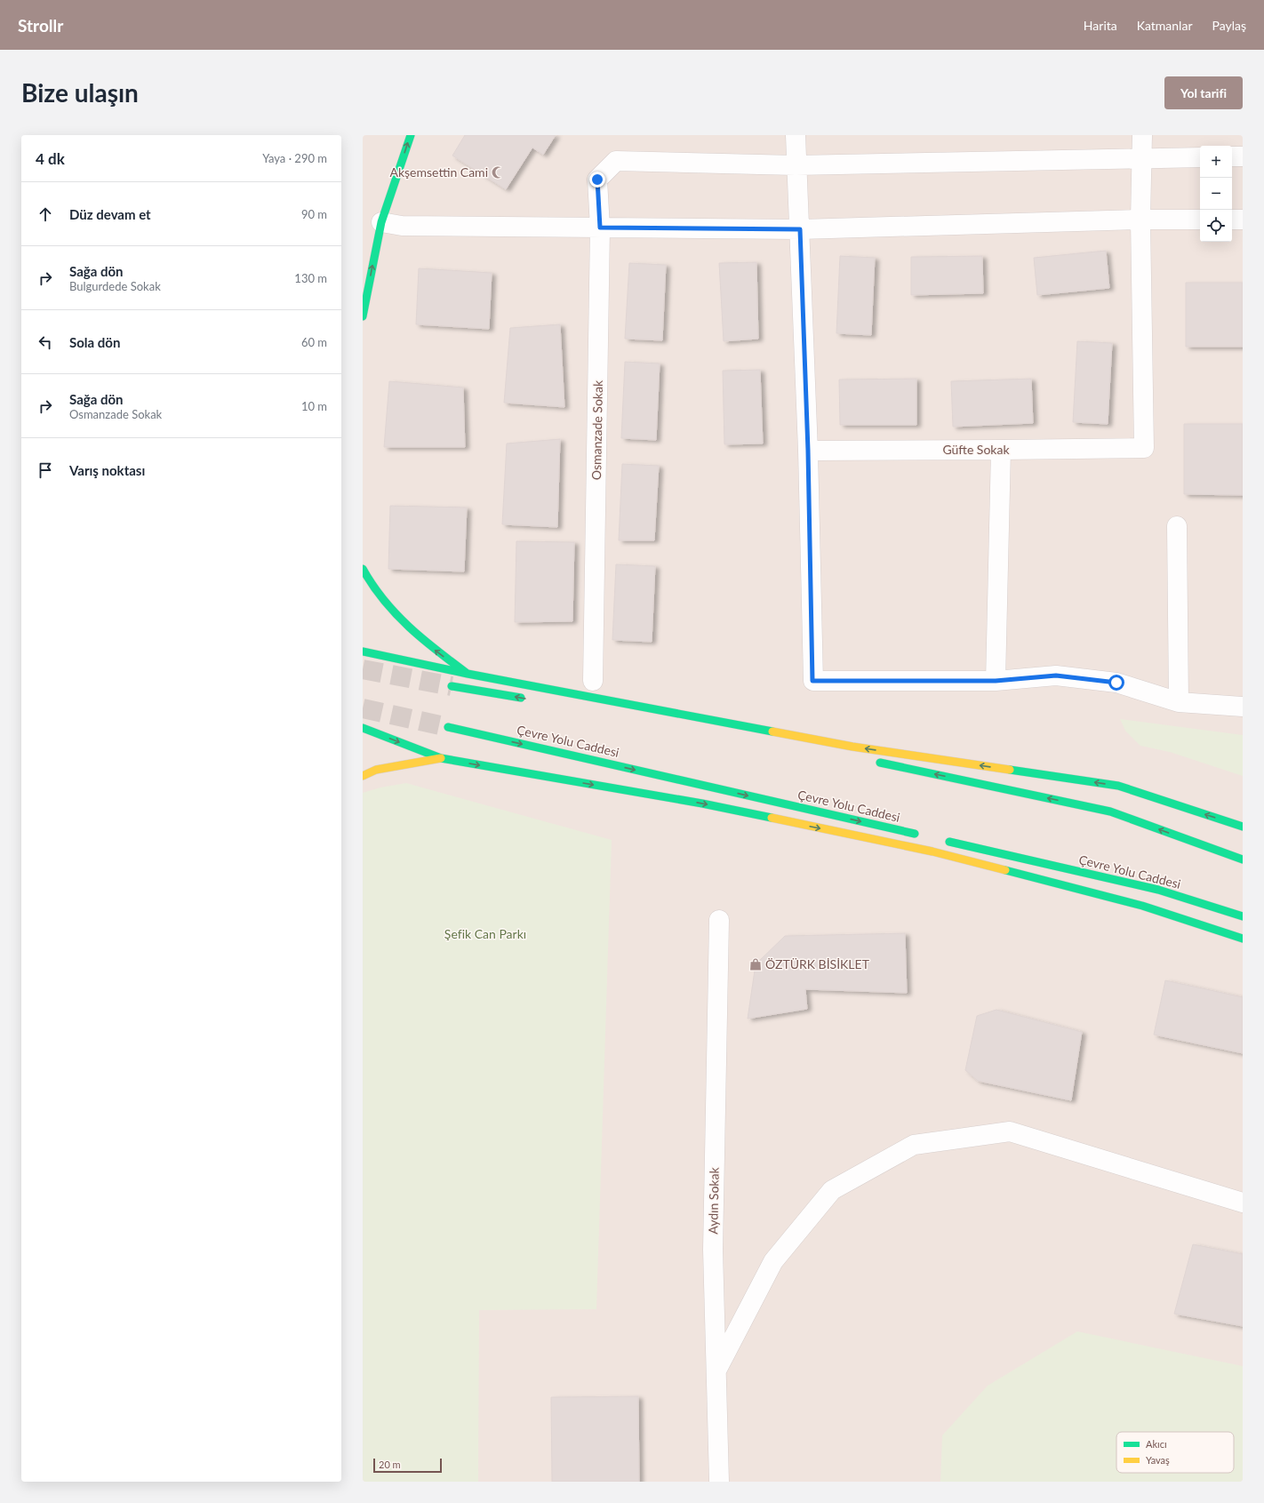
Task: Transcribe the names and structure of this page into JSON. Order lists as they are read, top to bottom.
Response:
{
  "streets": {
    "main road": ["Çevre Yolu Caddesi"],
    "street": ["Osmanzade Sokak", "Güfte Sokak", "Aydın Sokak"]
  },
  "parks": ["Şefik Can Parkı"],
  "places": {
    "mosque": ["Akşemsettin Cami"],
    "shop": ["ÖZTÜRK BİSİKLET"]
  },
  "legend": ["Akıcı", "Yavaş"],
  "scale_bar": "20 m",
  "page": {
    "header": "Strollr",
    "nav": ["Harita", "Katmanlar", "Paylaş"],
    "buttons": "Yol tarifi",
    "title": "Bize ulaşın",
    "heading": ["4 dk", "Yaya · 290 m"],
    "map_buttons": ["+", "−"],
    "list": [
      ["Düz devam et", "90 m"],
      ["Sağa dön", "Bulgurdede Sokak", "130 m"],
      ["Sola dön", "60 m"],
      ["Sağa dön", "Osmanzade Sokak", "10 m"],
      "Varış noktası"
    ],
    "scale": "20 m"
  }
}
